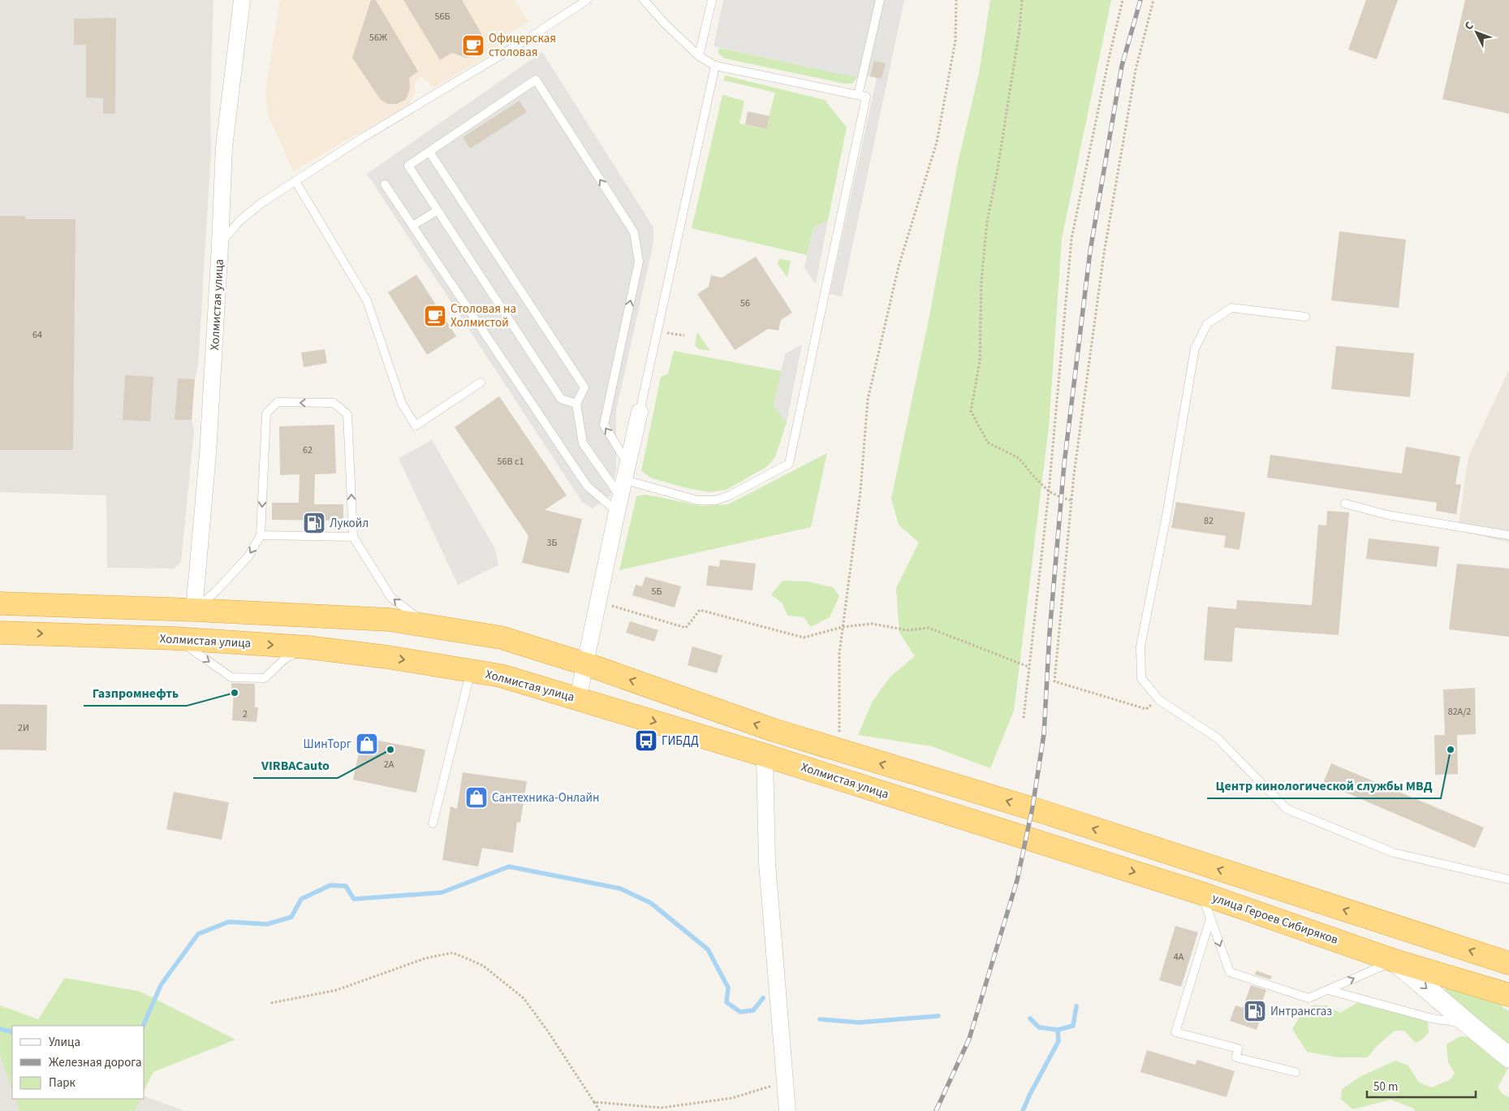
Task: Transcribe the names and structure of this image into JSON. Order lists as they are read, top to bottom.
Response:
{
  "streets": {
    "highway": ["Холмистая улица", "улица Героев Сибиряков"]
  },
  "crossings": [
    ["Холмистая улица", "улица Героев Сибиряков"]
  ],
  "one_way": ["Холмистая улица"],
  "places": {
    "cafe": ["Офицерская столовая", "Столовая на Холмистой"],
    "fuel station": ["Лукойл", "Интрансгаз"],
    "other": ["Газпромнефть", "VIRBACauto", "Центр кинологической службы МВД"],
    "bus stop": ["ГИБДД"],
    "shop": ["ШинТорг", "Сантехника-Онлайн"]
  },
  "house_numbers": [
    "56Б",
    "56Ж",
    "56",
    "64",
    "62",
    "56В с1",
    "82",
    "3Б",
    "5Б",
    "82А/2",
    "2",
    "2И",
    "2А",
    "4А"
  ],
  "legend": ["Улица", "Железная дорога", "Парк"],
  "scale_bar": "50 m",
  "north": "top left"
}
